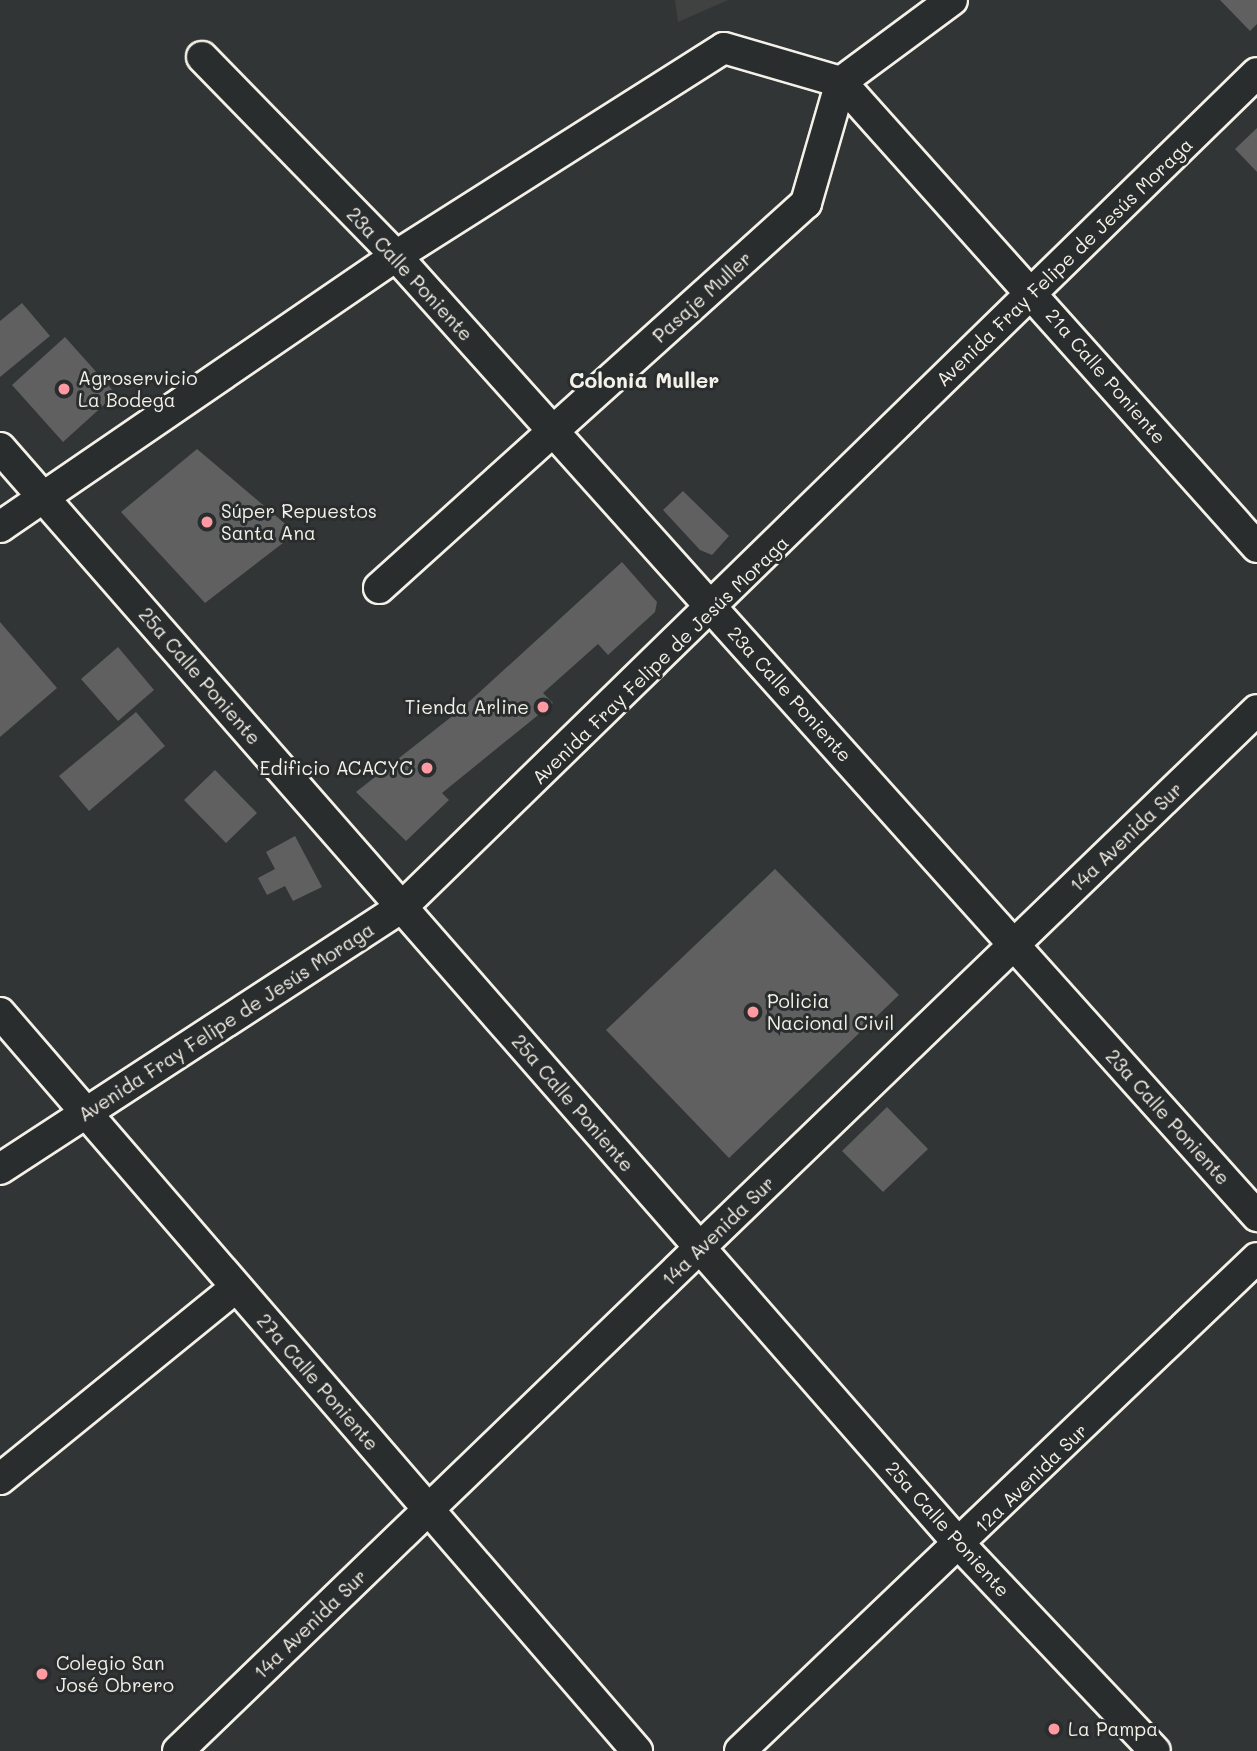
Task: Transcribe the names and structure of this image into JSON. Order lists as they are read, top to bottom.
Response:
{
  "streets": {
    "street": [
      "Avenida Fray Felipe de Jesús Moraga",
      "23a Calle Poniente",
      "Pasaje Muller",
      "21a Calle Poniente",
      "25a Calle Poniente",
      "14a Avenida Sur",
      "27a Calle Poniente",
      "12a Avenida Sur"
    ]
  },
  "crossings": [
    ["Avenida Fray Felipe de Jesús Moraga", "23a Calle Poniente"],
    ["Avenida Fray Felipe de Jesús Moraga", "21a Calle Poniente"],
    ["Avenida Fray Felipe de Jesús Moraga", "25a Calle Poniente"],
    ["Avenida Fray Felipe de Jesús Moraga", "27a Calle Poniente"],
    ["23a Calle Poniente", "Pasaje Muller"],
    ["23a Calle Poniente", "14a Avenida Sur"],
    ["Pasaje Muller", "21a Calle Poniente"],
    ["25a Calle Poniente", "14a Avenida Sur"],
    ["25a Calle Poniente", "12a Avenida Sur"],
    ["14a Avenida Sur", "27a Calle Poniente"]
  ],
  "districts": ["Colonia Muller"],
  "places": [
    "Agroservicio La Bodega",
    "Súper Repuestos Santa Ana",
    "Tienda Arline",
    "Edificio ACACYC",
    "Policia Nacional Civil",
    "Colegio San José Obrero",
    "La Pampa"
  ]
}
